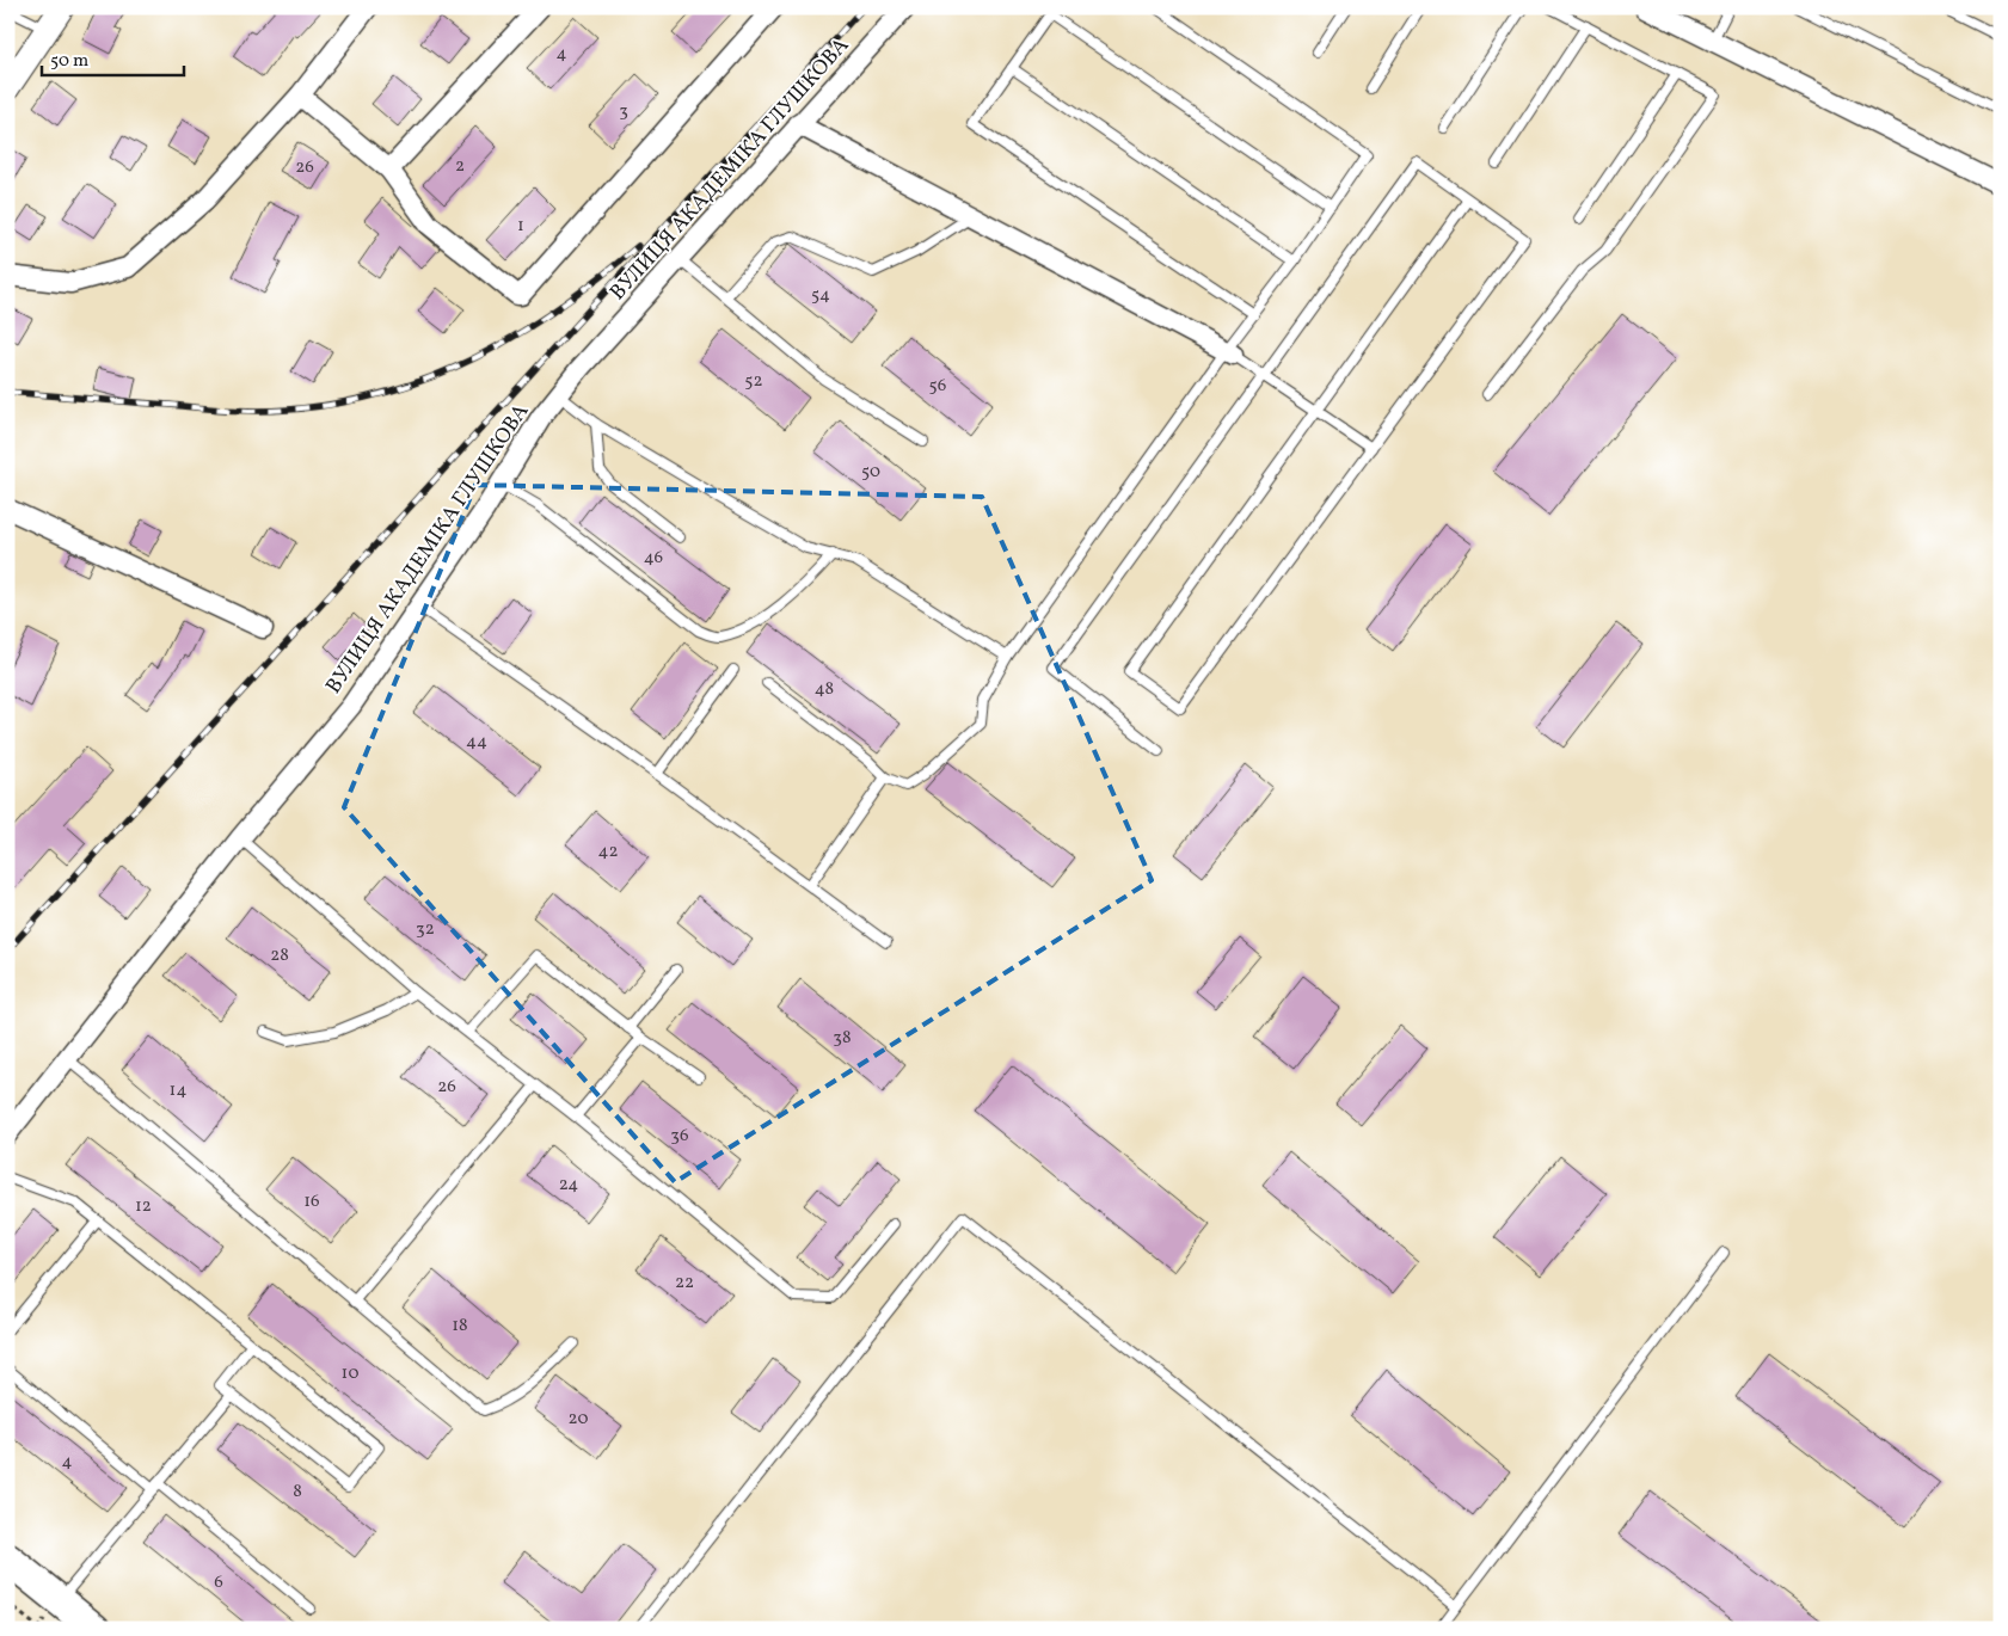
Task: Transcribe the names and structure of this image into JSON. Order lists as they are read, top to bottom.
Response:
{
  "streets": {
    "street": ["ВУЛИЦЯ АКАДЕМІКА ГЛУШКОВА"]
  },
  "house_numbers": [
    "4",
    "3",
    "2",
    "26",
    "1",
    "54",
    "52",
    "56",
    "50",
    "46",
    "48",
    "44",
    "42",
    "32",
    "28",
    "38",
    "26",
    "14",
    "36",
    "24",
    "16",
    "12",
    "22",
    "18",
    "10",
    "20",
    "4",
    "8",
    "6"
  ],
  "scale_bar": "50 m"
}
